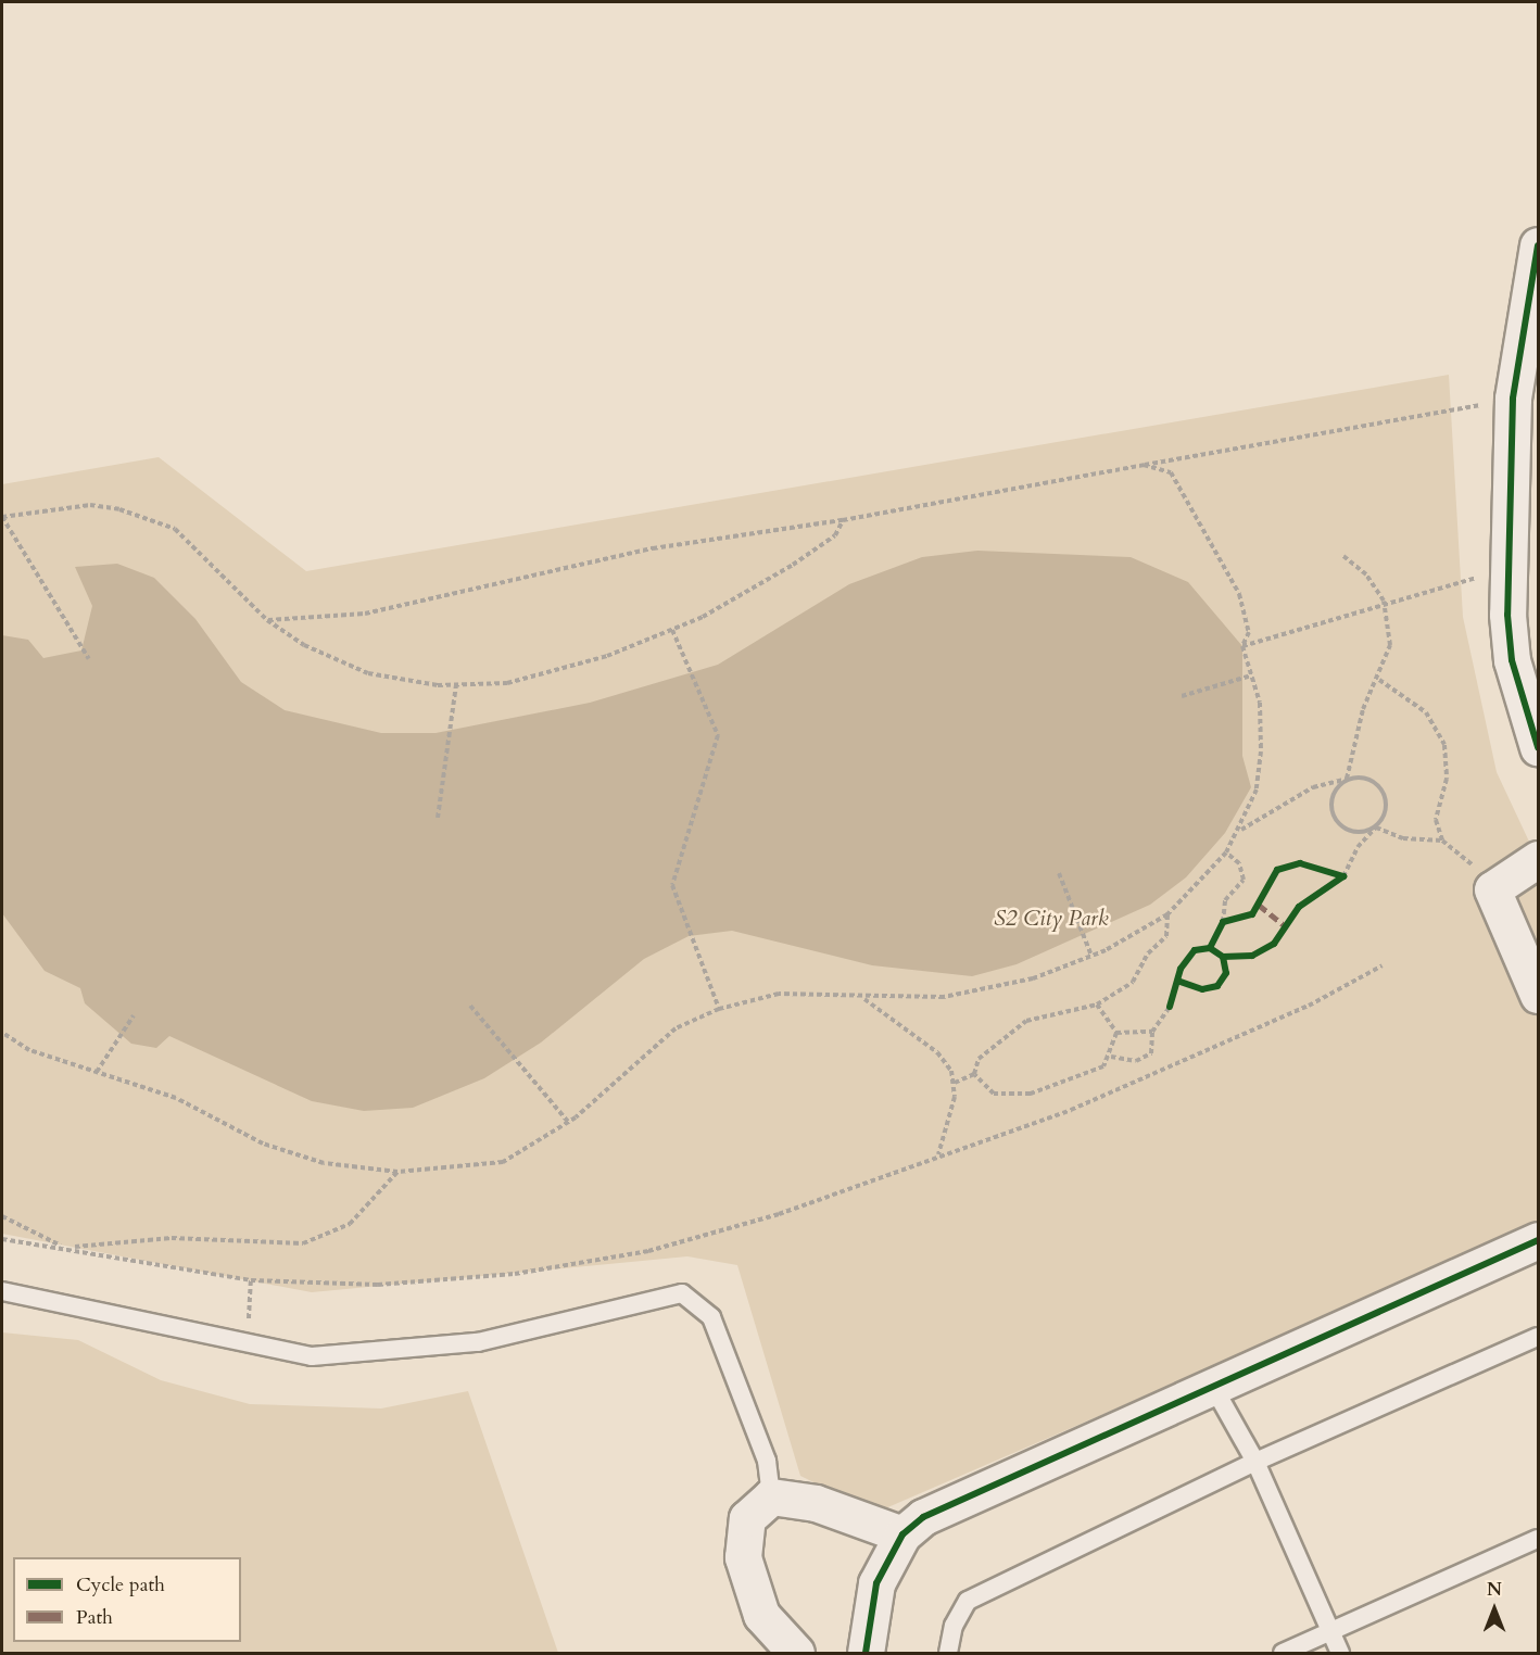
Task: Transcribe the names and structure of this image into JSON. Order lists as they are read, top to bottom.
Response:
{
  "parks": ["S2 City Park"],
  "legend": ["Cycle path", "Path"],
  "north": "top"
}
